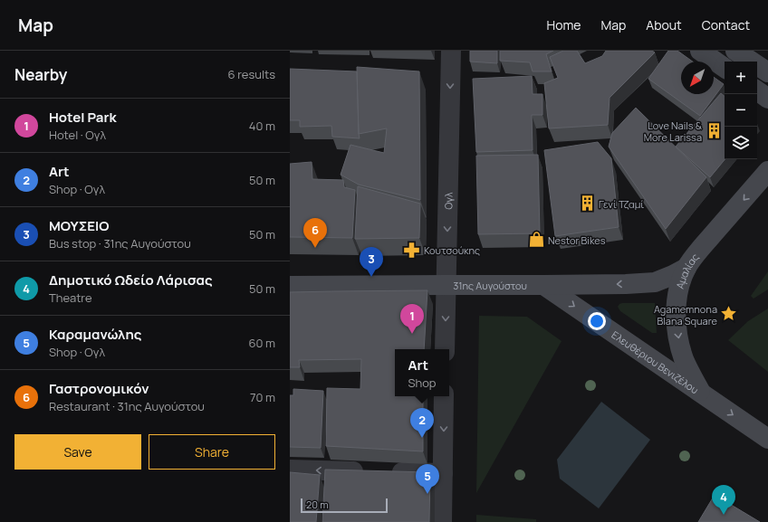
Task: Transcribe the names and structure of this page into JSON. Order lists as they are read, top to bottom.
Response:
{
  "streets": {
    "main road": ["Αμαλίας", "31ης Αυγούστου", "Ελευθέριου Βενιζέλου"],
    "street": ["Ογλ"]
  },
  "crossings": [
    ["Ογλ", "31ης Αυγούστου"],
    ["Αμαλίας", "31ης Αυγούστου"],
    ["Αμαλίας", "Ελευθέριου Βενιζέλου"],
    ["31ης Αυγούστου", "Ελευθέριου Βενιζέλου"]
  ],
  "one_way": [
    "Ογλ",
    "Αμαλίας",
    "31ης Αυγούστου",
    "Ελευθέριου Βενιζέλου"
  ],
  "places": {
    "building": ["Love Νails & Μore Larissa", "Γενί Τζαμί"],
    "shop": ["Nestor Bikes"],
    "pharmacy": ["Κουτσούκης"],
    "place": ["Agamemnona Blana Square"]
  },
  "scale_bar": "20 m",
  "north": "bottom left",
  "page": {
    "header": "Map",
    "nav": [
      "Home",
      "Map",
      "About",
      "Contact"
    ],
    "heading": ["Nearby", "6 results"],
    "map_buttons": ["+", "−"],
    "list": [
      {
        "mark": "1",
        "name": "Hotel Park",
        "note": "Hotel · Ογλ",
        "value": "40 m"
      },
      {
        "mark": "2",
        "name": "Art",
        "note": "Shop · Ογλ",
        "value": "50 m"
      },
      {
        "mark": "3",
        "name": "ΜΟΥΣΕΙΟ",
        "note": "Bus stop · 31ης Αυγούστου",
        "value": "50 m"
      },
      {
        "mark": "4",
        "name": "Δημοτικό Ωδείο Λάρισας",
        "note": "Theatre",
        "value": "50 m"
      },
      {
        "mark": "5",
        "name": "Καραμανώλης",
        "note": "Shop · Ογλ",
        "value": "60 m"
      },
      {
        "mark": "6",
        "name": "Γαστρονομικόν",
        "note": "Restaurant · 31ης Αυγούστου",
        "value": "70 m"
      }
    ],
    "pins": [
      "6",
      "3",
      "1",
      "2",
      "5",
      "4"
    ],
    "popup": ["Art", "Shop"],
    "buttons": ["Save", "Share"],
    "scale": "20 m"
  }
}
